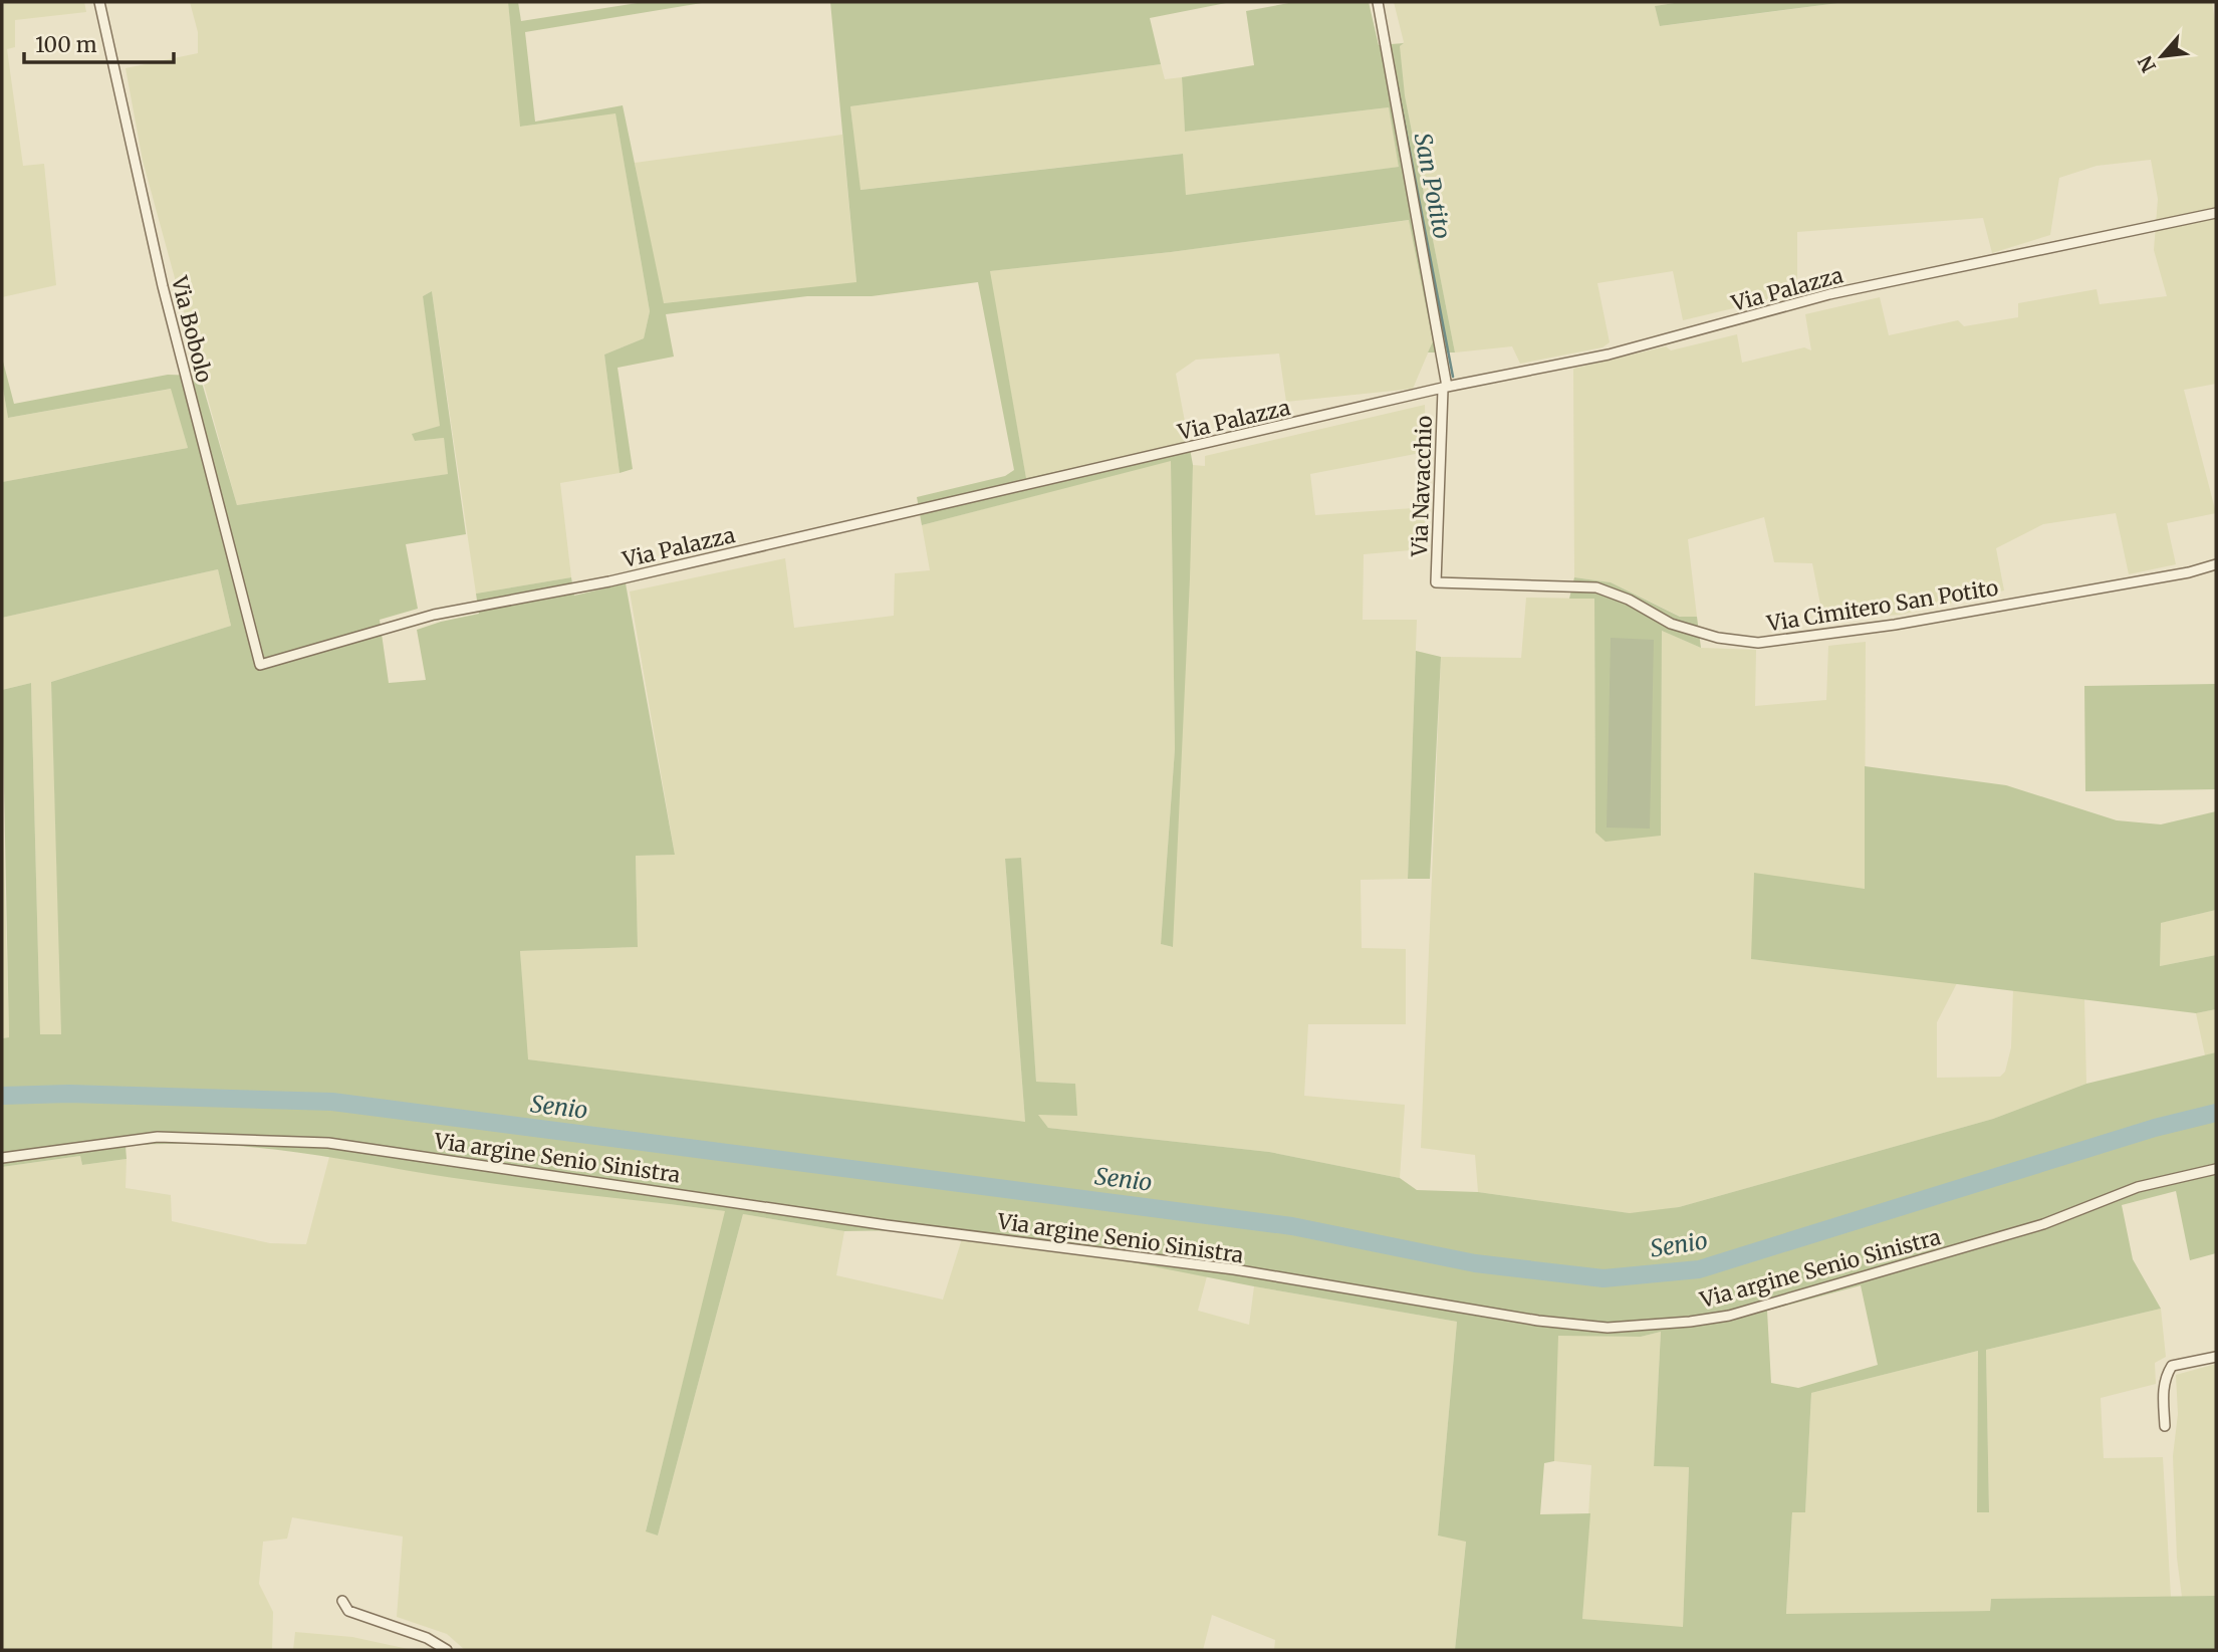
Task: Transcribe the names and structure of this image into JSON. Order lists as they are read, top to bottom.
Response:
{
  "streets": {
    "street": [
      "Via Palazza",
      "Via Bobolo",
      "Via Navacchio",
      "Via Cimitero San Potito",
      "Via argine Senio Sinistra"
    ]
  },
  "crossings": [
    ["Via Palazza", "Via Bobolo"],
    ["Via Palazza", "Via Navacchio"],
    ["Via Navacchio", "Via Cimitero San Potito"]
  ],
  "water": ["San Potito", "Senio"],
  "scale_bar": "100 m",
  "north": "bottom left"
}
